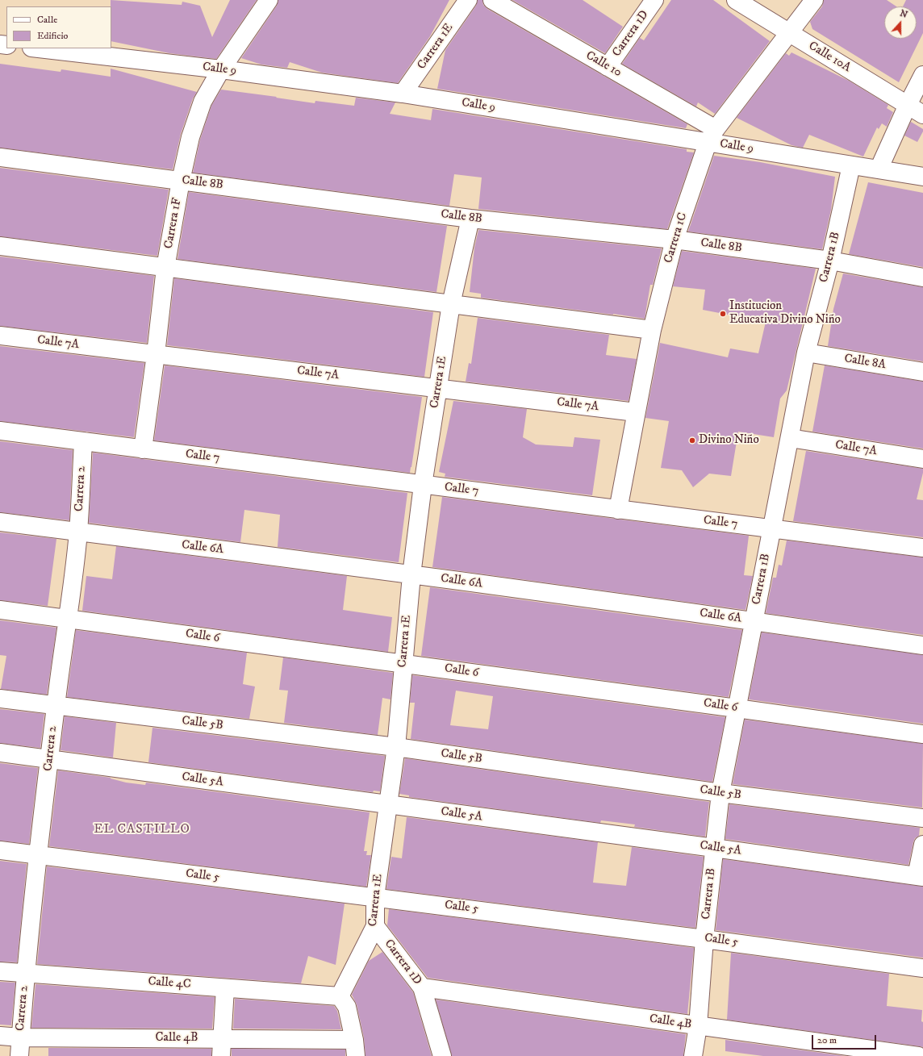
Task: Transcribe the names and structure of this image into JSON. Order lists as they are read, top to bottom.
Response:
{
  "streets": {
    "street": [
      "Carrera 1D",
      "Carrera 1E",
      "Calle 10A",
      "Calle 10",
      "Calle 9",
      "Calle 8B",
      "Carrera 1F",
      "Carrera 1C",
      "Carrera 1B",
      "Calle 7A",
      "Calle 8A",
      "Calle 7",
      "Carrera 2",
      "Calle 6A",
      "Calle 6",
      "Calle 5B",
      "Calle 5A",
      "Calle 5",
      "Calle 4C",
      "Calle 4B"
    ]
  },
  "crossings": [
    ["Carrera 1D", "Carrera 1E"],
    ["Carrera 1D", "Calle 10"],
    ["Carrera 1D", "Calle 4B"],
    ["Carrera 1E", "Calle 9"],
    ["Carrera 1E", "Calle 8B"],
    ["Carrera 1E", "Calle 7A"],
    ["Carrera 1E", "Calle 7"],
    ["Carrera 1E", "Calle 6A"],
    ["Carrera 1E", "Calle 6"],
    ["Carrera 1E", "Calle 5B"],
    ["Carrera 1E", "Calle 5A"],
    ["Carrera 1E", "Calle 5"],
    ["Carrera 1E", "Calle 4C"],
    ["Calle 10A", "Carrera 1C"],
    ["Calle 10", "Calle 9"],
    ["Calle 10", "Carrera 1C"],
    ["Calle 9", "Carrera 1F"],
    ["Calle 9", "Carrera 1C"],
    ["Calle 9", "Carrera 1B"],
    ["Calle 8B", "Carrera 1F"],
    ["Calle 8B", "Carrera 1C"],
    ["Calle 8B", "Carrera 1B"],
    ["Carrera 1F", "Calle 7A"],
    ["Carrera 1F", "Calle 7"],
    ["Carrera 1C", "Calle 7A"],
    ["Carrera 1C", "Calle 7"],
    ["Carrera 1B", "Calle 7A"],
    ["Carrera 1B", "Calle 8A"],
    ["Carrera 1B", "Calle 7"],
    ["Carrera 1B", "Calle 6A"],
    ["Carrera 1B", "Calle 6"],
    ["Carrera 1B", "Calle 5B"],
    ["Carrera 1B", "Calle 5A"],
    ["Carrera 1B", "Calle 5"],
    ["Carrera 1B", "Calle 4B"],
    ["Calle 7", "Carrera 2"],
    ["Carrera 2", "Calle 6A"],
    ["Carrera 2", "Calle 6"],
    ["Carrera 2", "Calle 5B"],
    ["Carrera 2", "Calle 5A"],
    ["Carrera 2", "Calle 5"],
    ["Carrera 2", "Calle 4C"],
    ["Carrera 2", "Calle 4B"]
  ],
  "districts": ["EL CASTILLO"],
  "places": ["Institucion Educativa Divino Niño", "Divino Niño"],
  "legend": ["Calle", "Edificio"],
  "scale_bar": "20 m",
  "north": "top"
}
